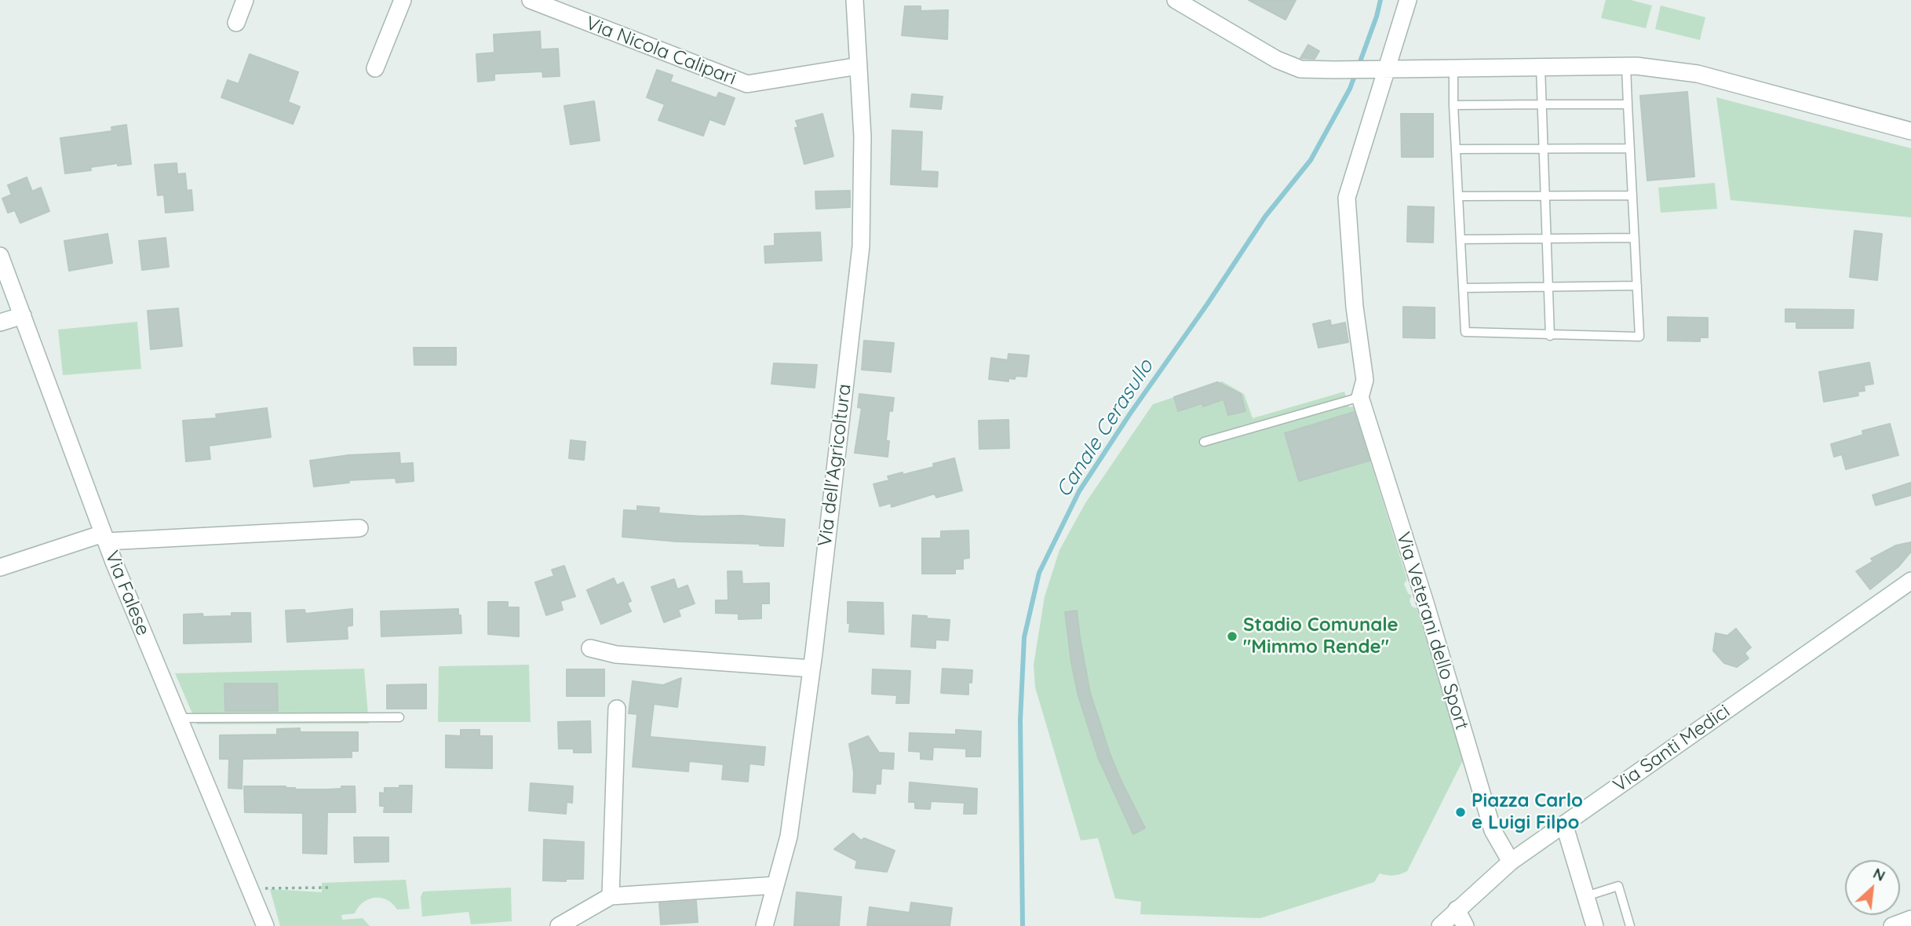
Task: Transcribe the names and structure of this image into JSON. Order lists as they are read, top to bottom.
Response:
{
  "streets": {
    "street": [
      "Via Nicola Calipari",
      "Via dell'Agricoltura",
      "Via Falese",
      "Via Veterani dello Sport",
      "Via Santi Medici"
    ]
  },
  "crossings": [
    ["Via Nicola Calipari", "Via dell'Agricoltura"],
    ["Via Veterani dello Sport", "Via Santi Medici"]
  ],
  "water": ["Canale Cerasullo"],
  "places": ["Stadio Comunale \"Mimmo Rende\"", "Piazza Carlo e Luigi Filpo"],
  "north": "top right"
}
